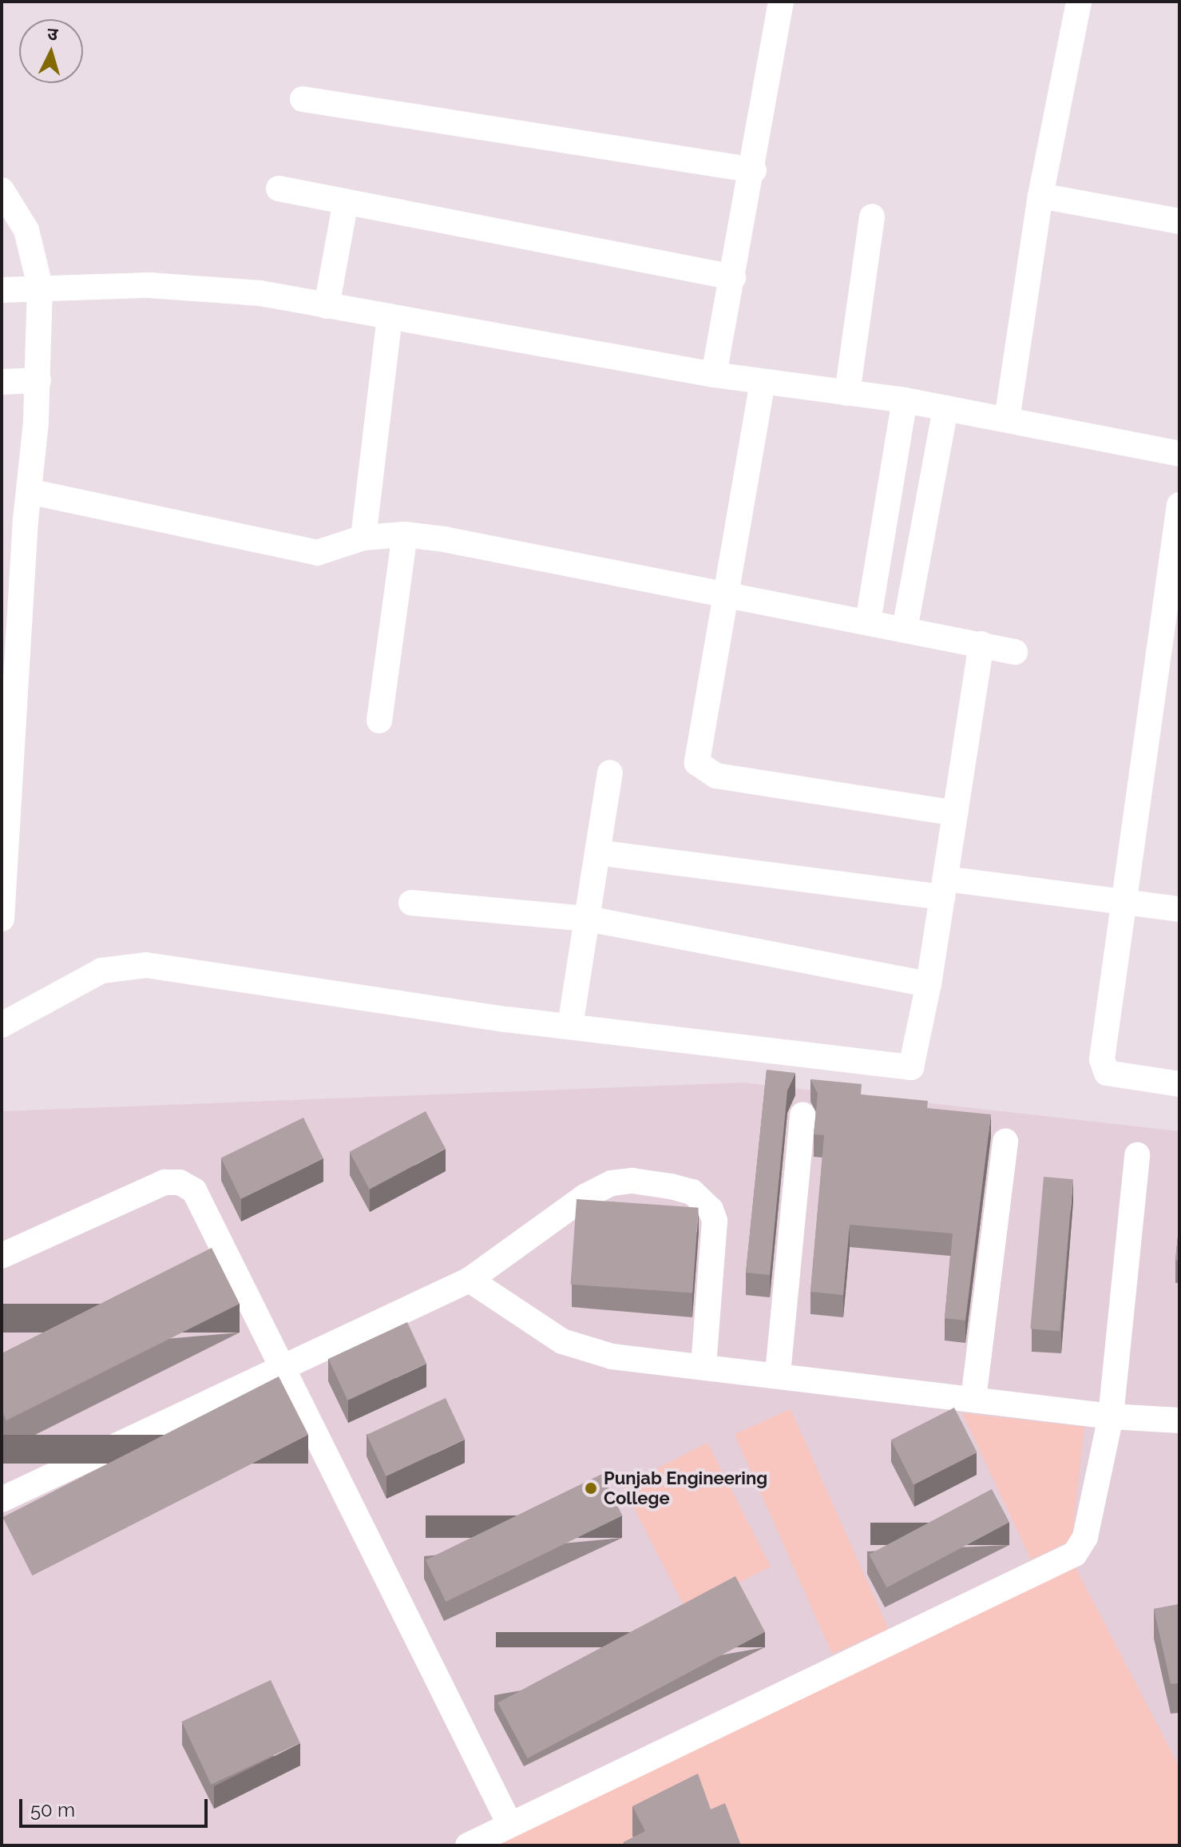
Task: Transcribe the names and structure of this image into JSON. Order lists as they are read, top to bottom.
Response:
{
  "places": ["Punjab Engineering College"],
  "scale_bar": "50 m",
  "north": "top"
}
